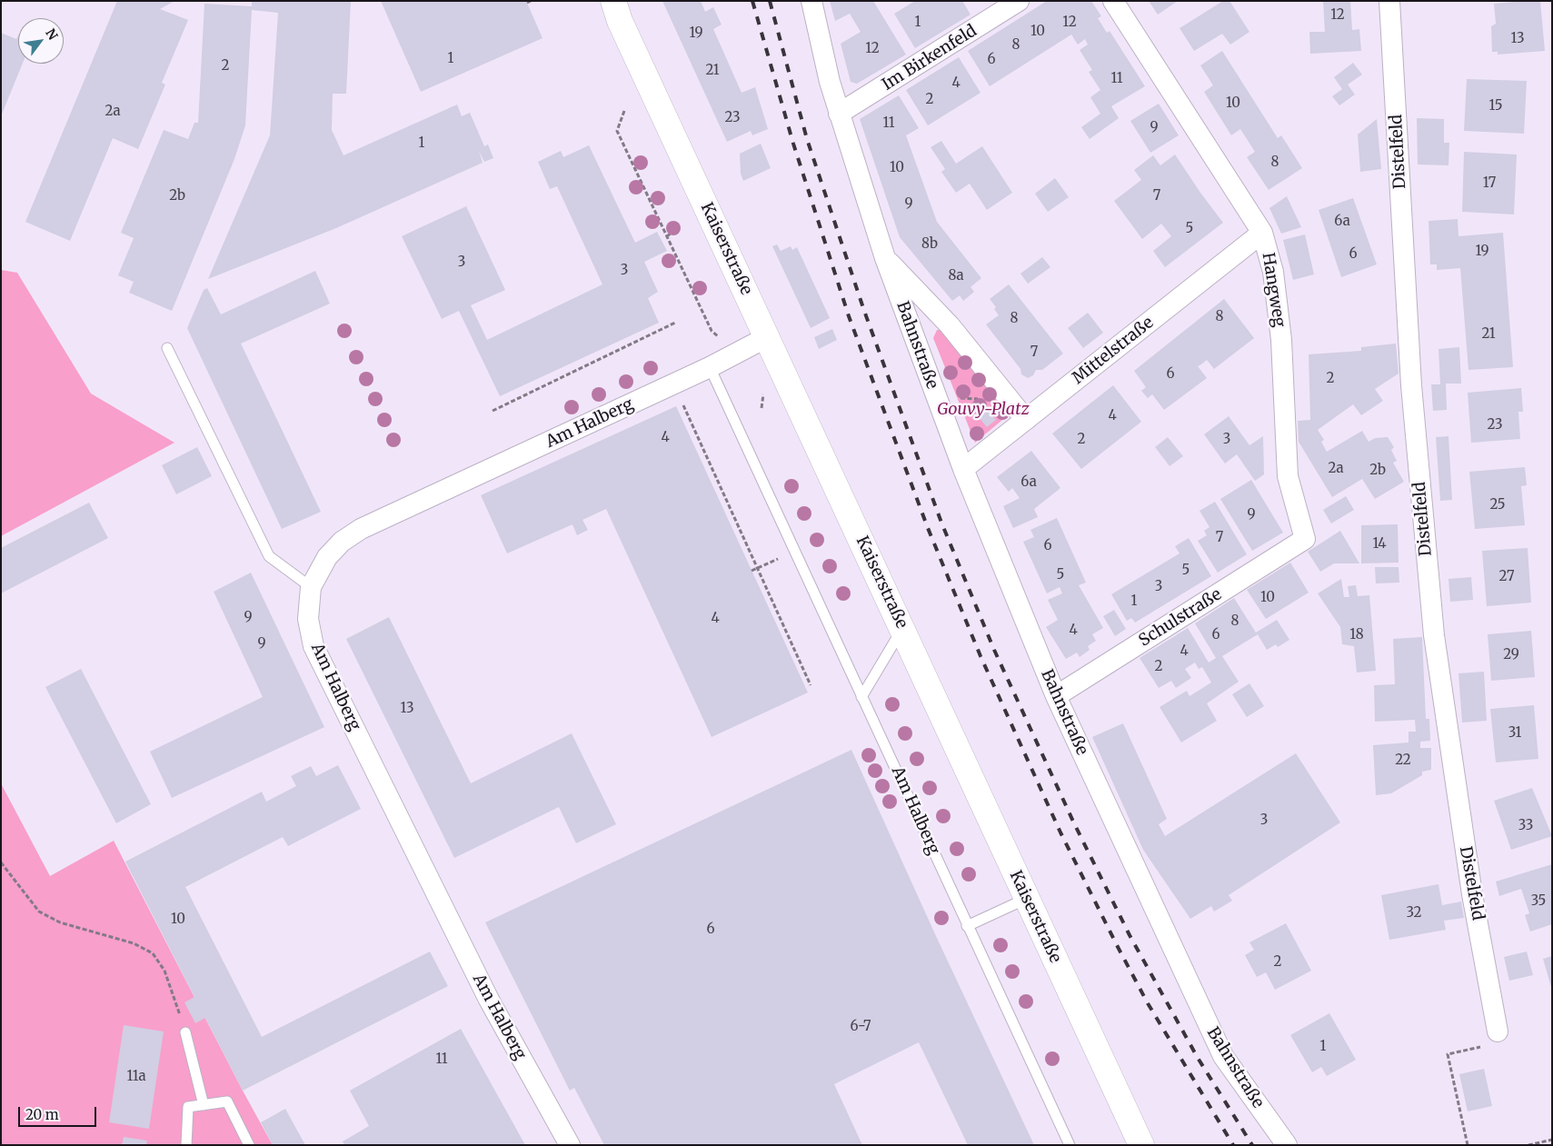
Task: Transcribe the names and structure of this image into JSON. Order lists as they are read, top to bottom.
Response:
{
  "streets": {
    "main road": ["Kaiserstraße"],
    "street": [
      "Im Birkenfeld",
      "Distelfeld",
      "Hangweg",
      "Bahnstraße",
      "Mittelstraße",
      "Am Halberg",
      "Schulstraße"
    ]
  },
  "crossings": [
    ["Im Birkenfeld", "Bahnstraße"],
    ["Kaiserstraße", "Am Halberg"],
    ["Hangweg", "Mittelstraße"],
    ["Hangweg", "Schulstraße"],
    ["Bahnstraße", "Mittelstraße"],
    ["Bahnstraße", "Schulstraße"]
  ],
  "parks": ["Gouvy-Platz"],
  "house_numbers": [
    "12",
    "1",
    "12",
    "10",
    "19",
    "13",
    "8",
    "12",
    "1",
    "6",
    "2",
    "21",
    "11",
    "4",
    "2",
    "10",
    "15",
    "2a",
    "23",
    "11",
    "9",
    "1",
    "8",
    "10",
    "17",
    "2b",
    "7",
    "9",
    "6a",
    "5",
    "8b",
    "19",
    "6",
    "3",
    "3",
    "8a",
    "8",
    "8",
    "21",
    "7",
    "6",
    "2",
    "4",
    "23",
    "4",
    "2",
    "3",
    "2a",
    "2b",
    "6a",
    "25",
    "9",
    "7",
    "14",
    "6",
    "5",
    "5",
    "27",
    "3",
    "10",
    "1",
    "9",
    "4",
    "8",
    "4",
    "6",
    "18",
    "9",
    "4",
    "29",
    "2",
    "13",
    "31",
    "22",
    "3",
    "33",
    "35",
    "32",
    "10",
    "6",
    "2",
    "6-7",
    "1",
    "11",
    "11a"
  ],
  "scale_bar": "20 m",
  "north": "top right"
}
